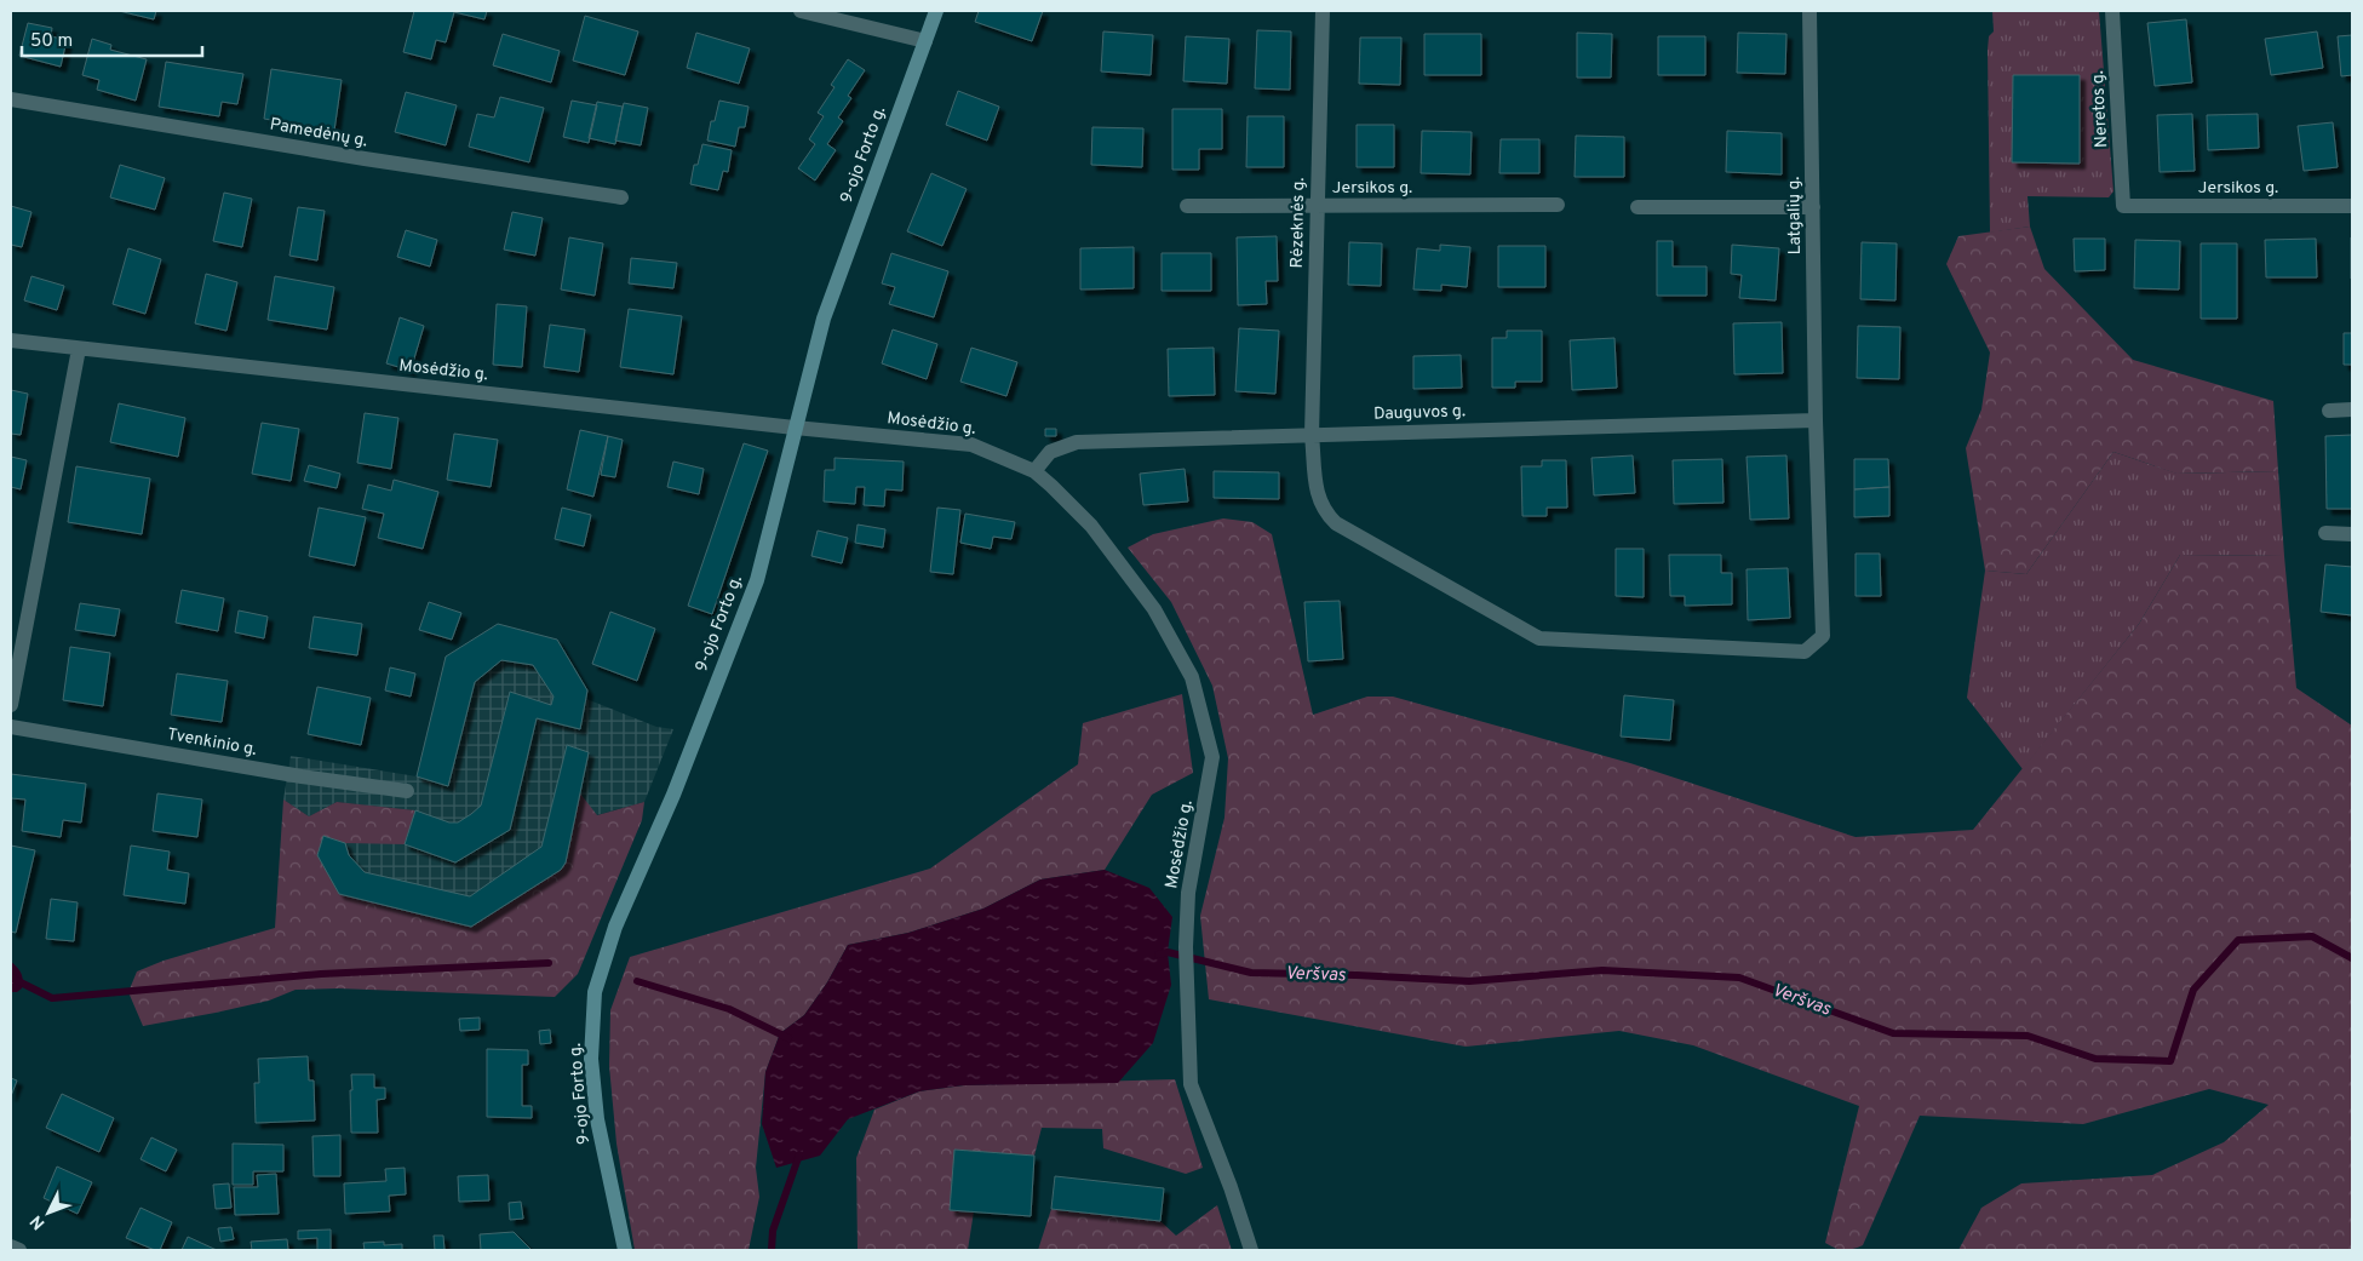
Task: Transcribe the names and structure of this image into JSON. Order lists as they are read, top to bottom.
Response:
{
  "streets": {
    "street": [
      "Neretos g.",
      "Pamedėnų g.",
      "9-ojo Forto g.",
      "Jersikos g.",
      "Latgalių g.",
      "Rėzeknės g.",
      "Mosėdžio g.",
      "Dauguvos g.",
      "Tvenkinio g."
    ]
  },
  "crossings": [
    ["Neretos g.", "Jersikos g."],
    ["9-ojo Forto g.", "Mosėdžio g."],
    ["Jersikos g.", "Rėzeknės g."],
    ["Latgalių g.", "Rėzeknės g."],
    ["Latgalių g.", "Dauguvos g."],
    ["Rėzeknės g.", "Dauguvos g."],
    ["Mosėdžio g.", "Dauguvos g."]
  ],
  "water": ["Veršvas"],
  "scale_bar": "50 m",
  "north": "bottom left"
}
